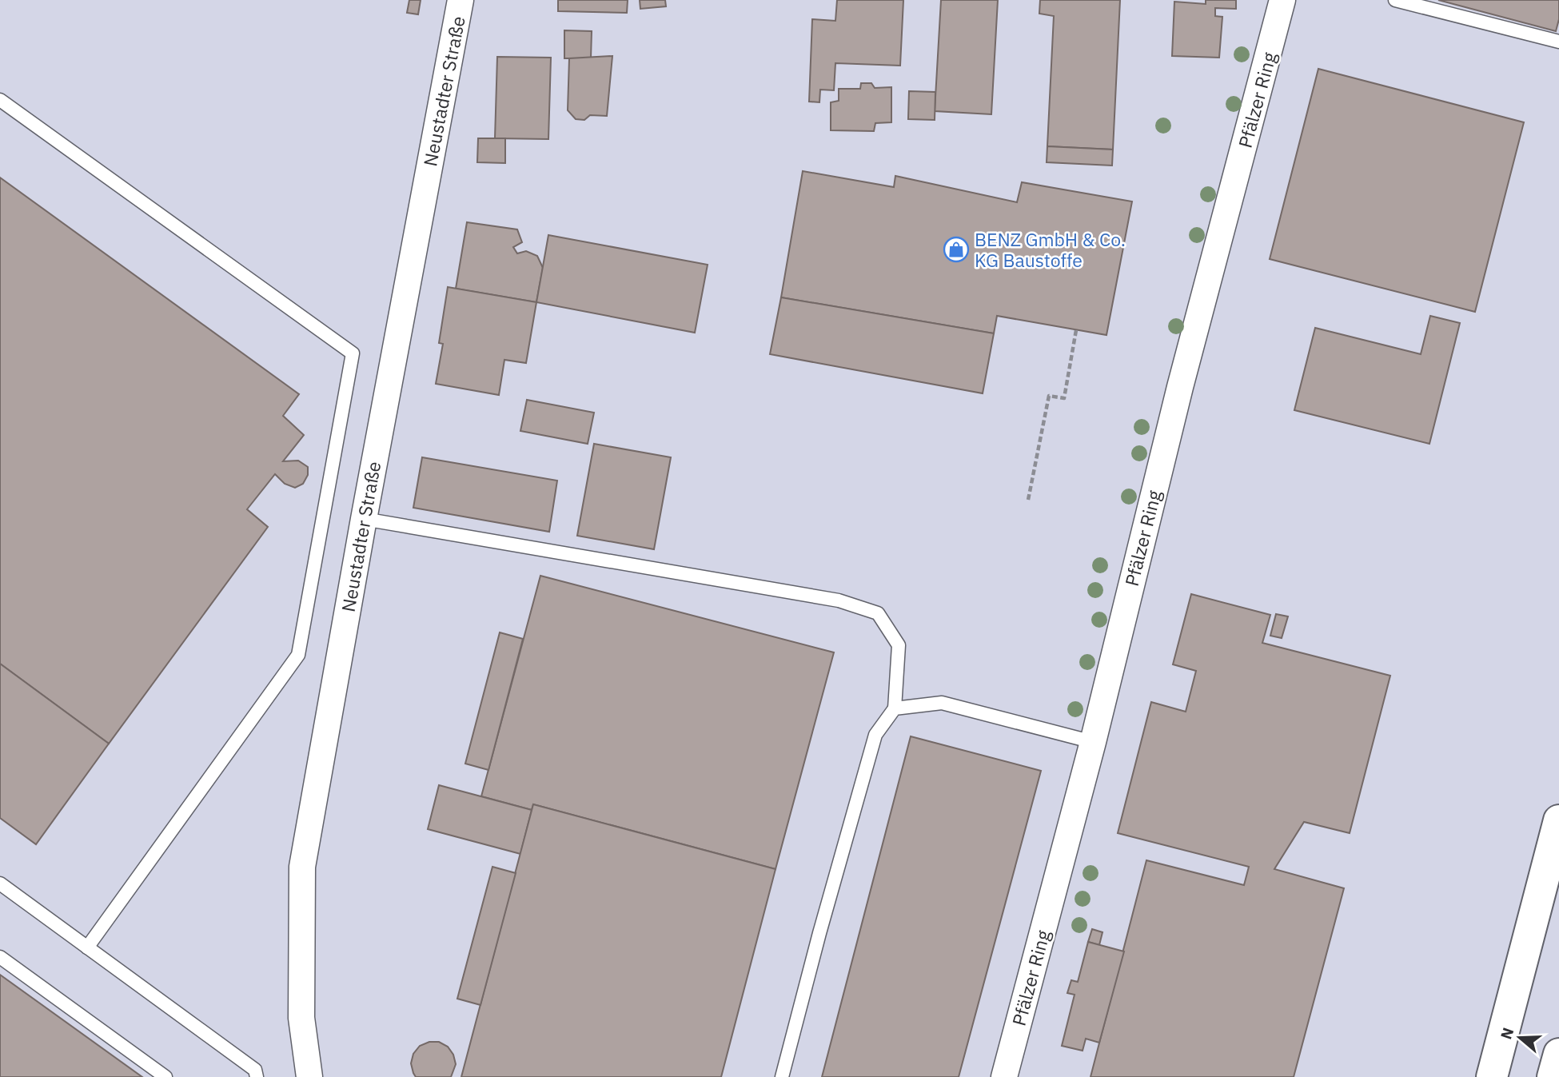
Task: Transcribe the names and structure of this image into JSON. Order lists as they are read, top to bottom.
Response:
{
  "streets": {
    "street": ["Neustadter Straße", "Pfälzer Ring"]
  },
  "places": {
    "shop": ["BENZ GmbH & Co. KG Baustoffe"]
  },
  "north": "left"
}
